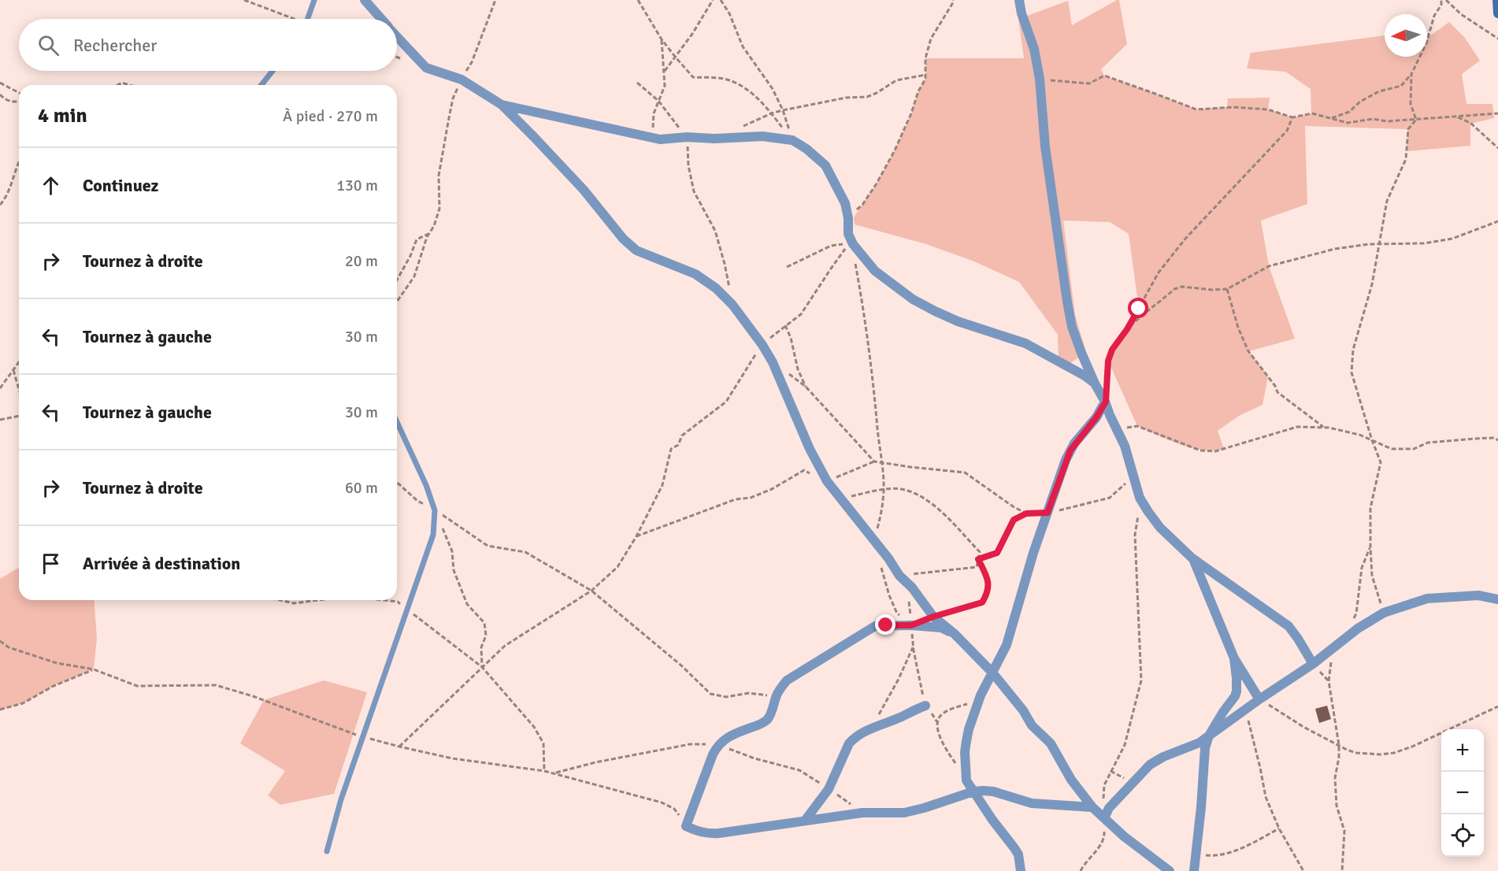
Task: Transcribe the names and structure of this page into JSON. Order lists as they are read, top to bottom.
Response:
{
  "north": "left",
  "page": {
    "search": "Rechercher",
    "heading": ["4 min", "À pied · 270 m"],
    "list": [
      ["Continuez", "130 m"],
      ["Tournez à droite", "20 m"],
      ["Tournez à gauche", "30 m"],
      ["Tournez à gauche", "30 m"],
      ["Tournez à droite", "60 m"],
      "Arrivée à destination"
    ],
    "map_buttons": ["+", "−"]
  }
}
